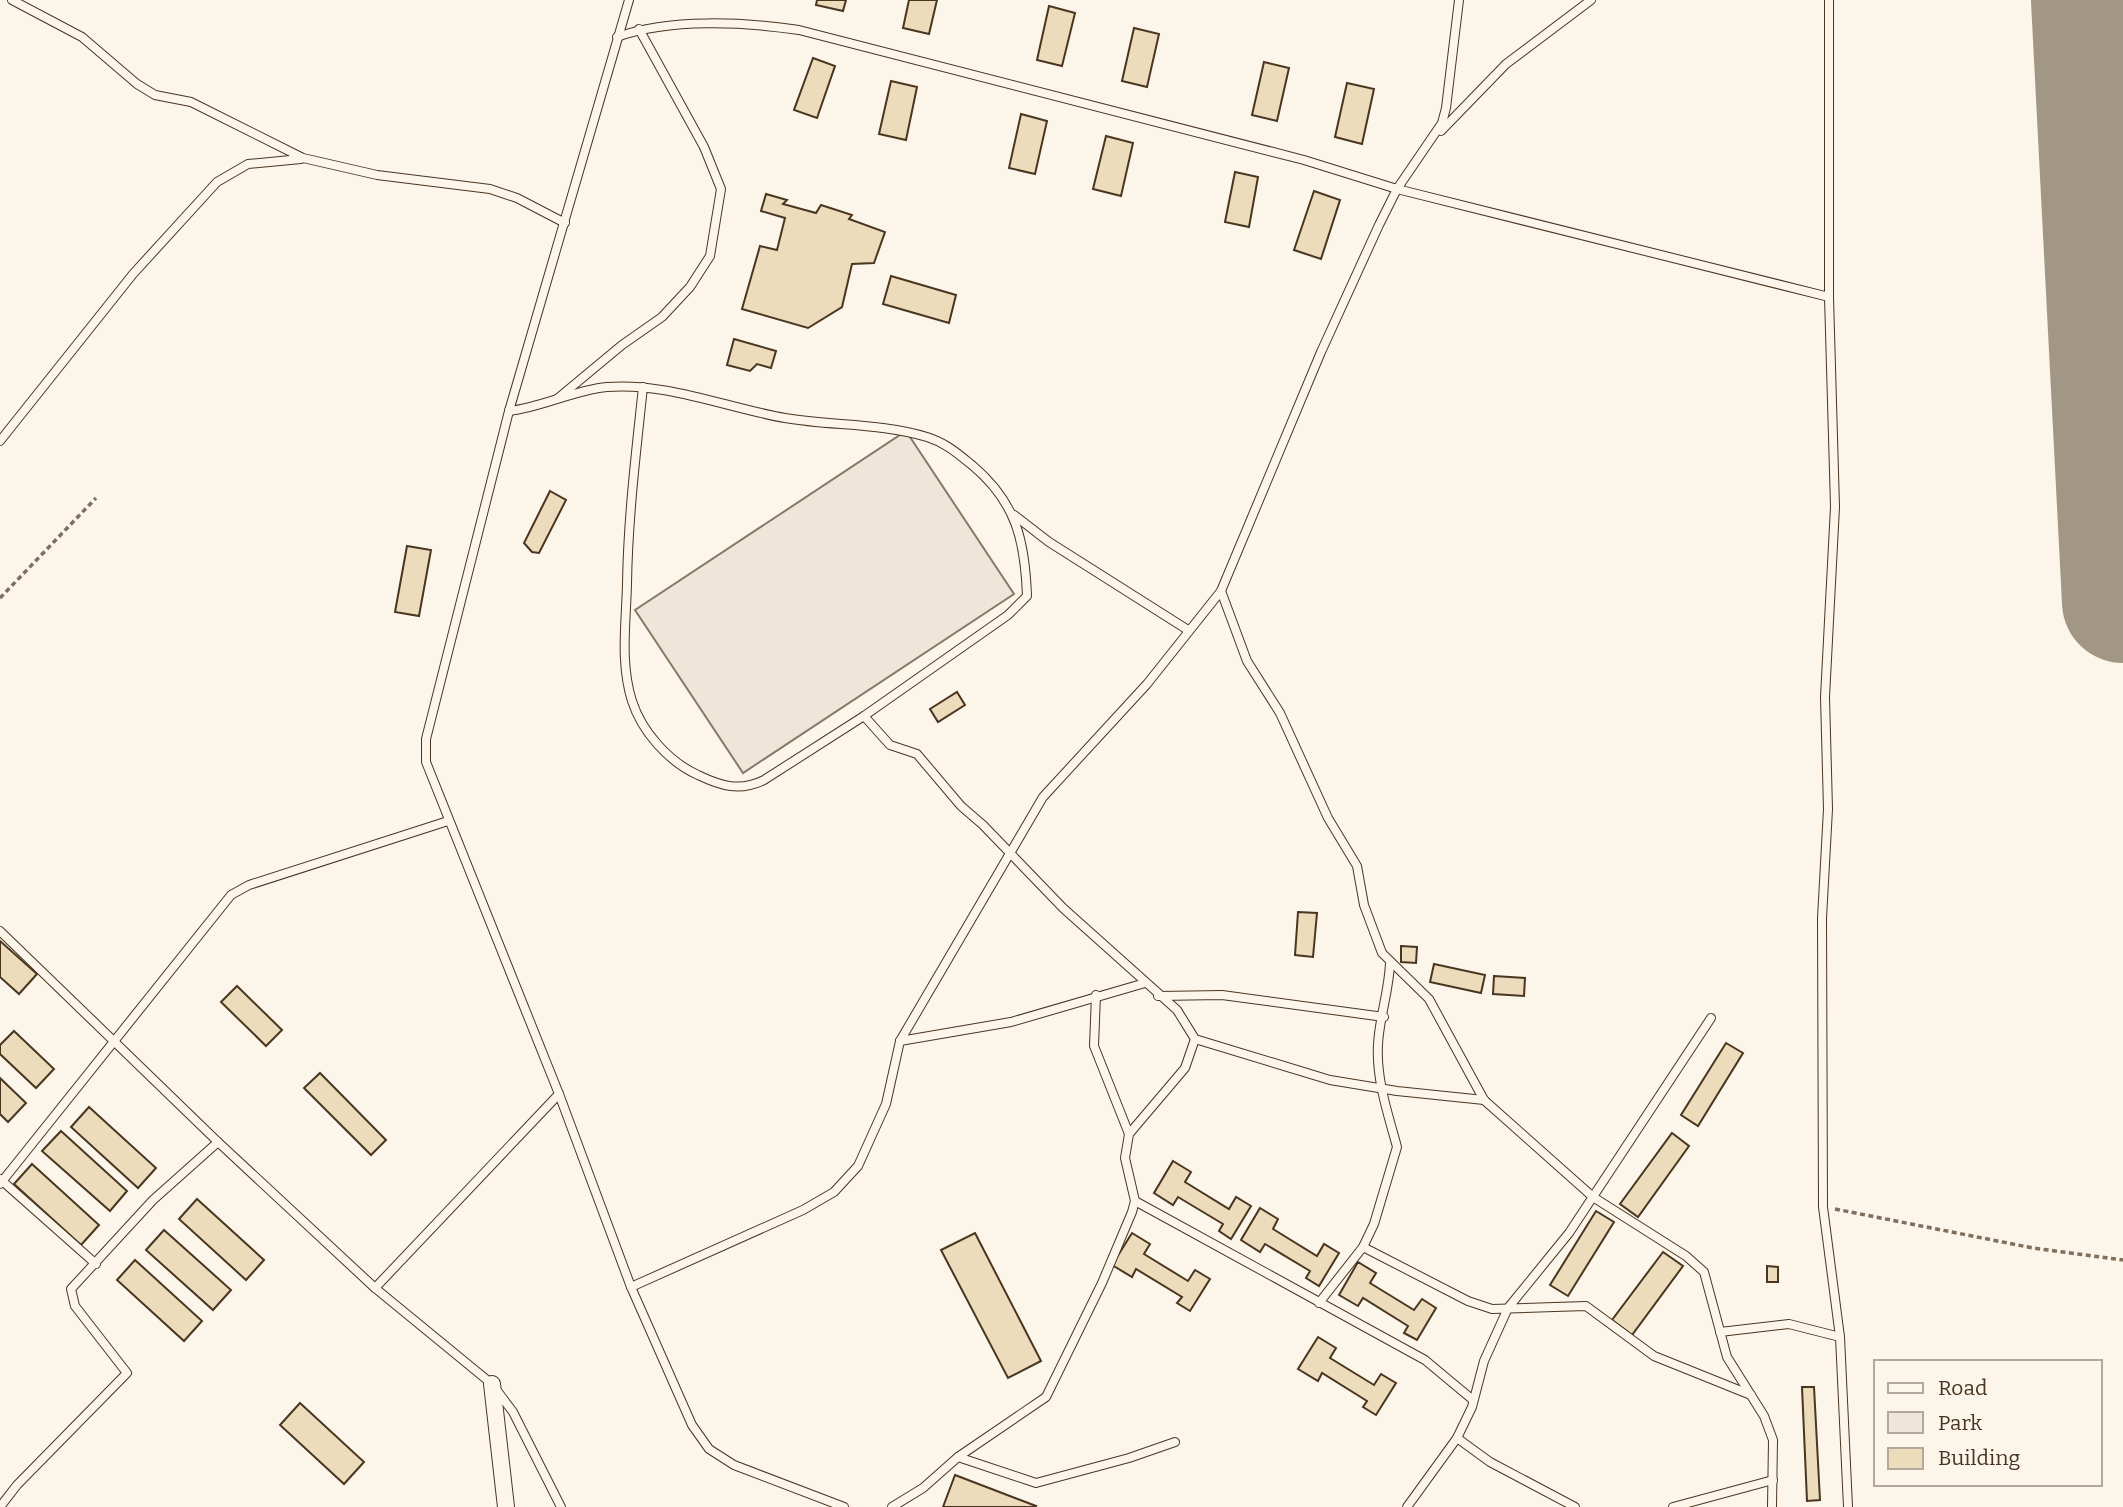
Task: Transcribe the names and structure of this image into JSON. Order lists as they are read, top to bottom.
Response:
{
  "legend": ["Road", "Park", "Building"]
}
